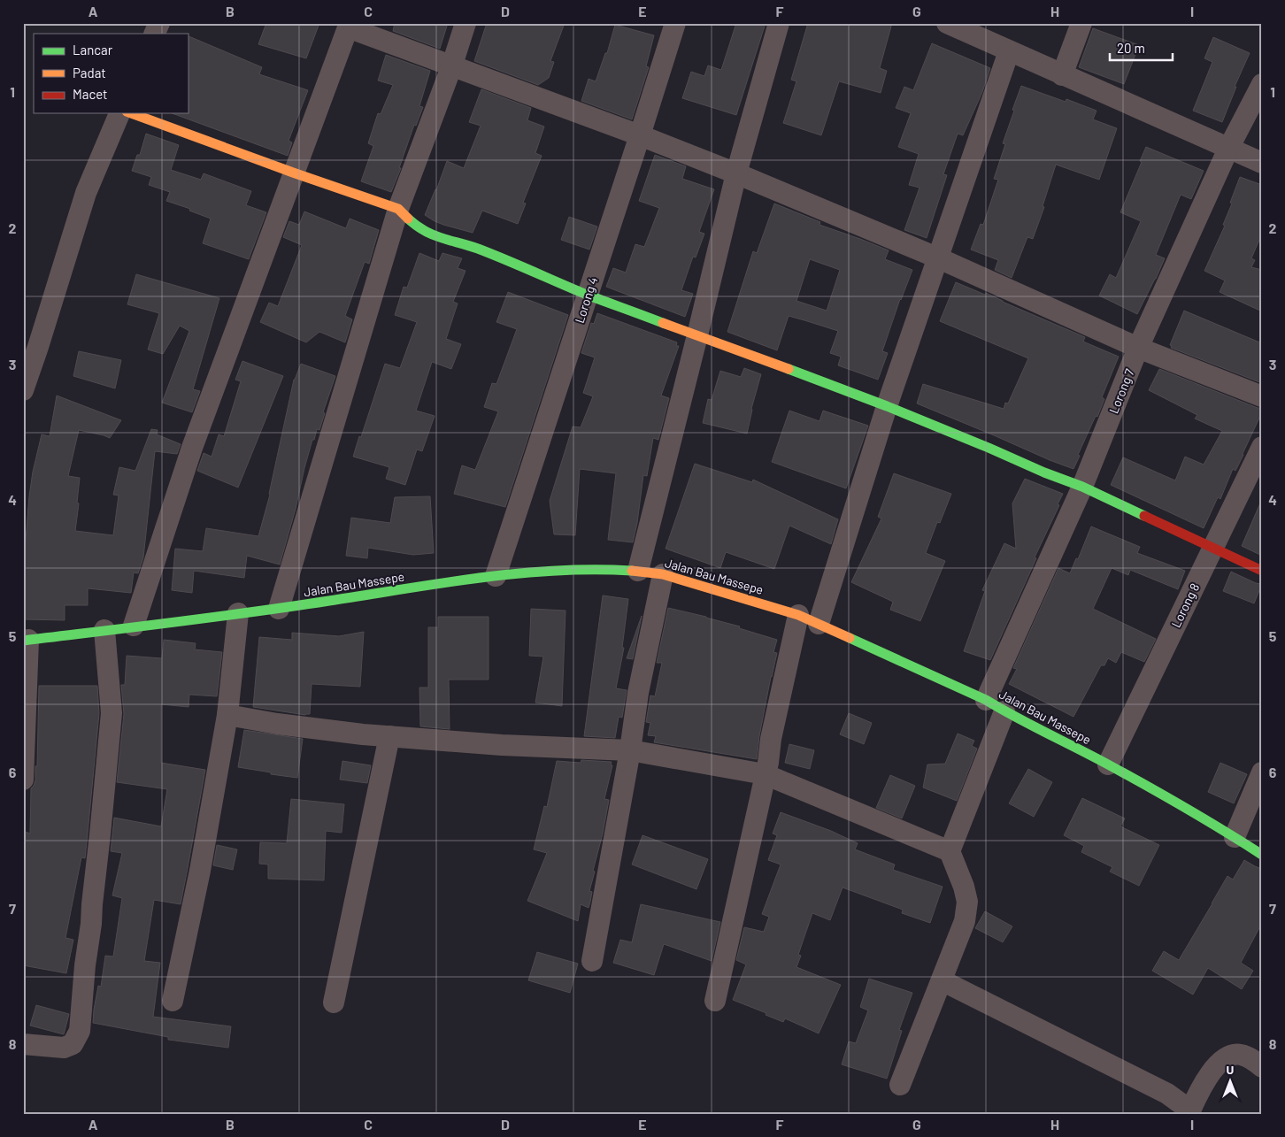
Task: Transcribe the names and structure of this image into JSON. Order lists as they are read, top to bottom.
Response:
{
  "streets": {
    "main road": ["Jalan Bau Massepe"],
    "street": ["Lorong 4", "Lorong 7", "Lorong 8"]
  },
  "crossings": [
    ["Lorong 4", "Jalan Bau Massepe"],
    ["Lorong 7", "Jalan Bau Massepe"],
    ["Jalan Bau Massepe", "Lorong 8"]
  ],
  "legend": ["Lancar", "Padat", "Macet"],
  "scale_bar": "20 m",
  "north": "top",
  "grid": {
    "columns": [
      "A",
      "B",
      "C",
      "D",
      "E",
      "F",
      "G",
      "H",
      "I"
    ],
    "rows": [
      "1",
      "2",
      "3",
      "4",
      "5",
      "6",
      "7",
      "8"
    ]
  }
}
